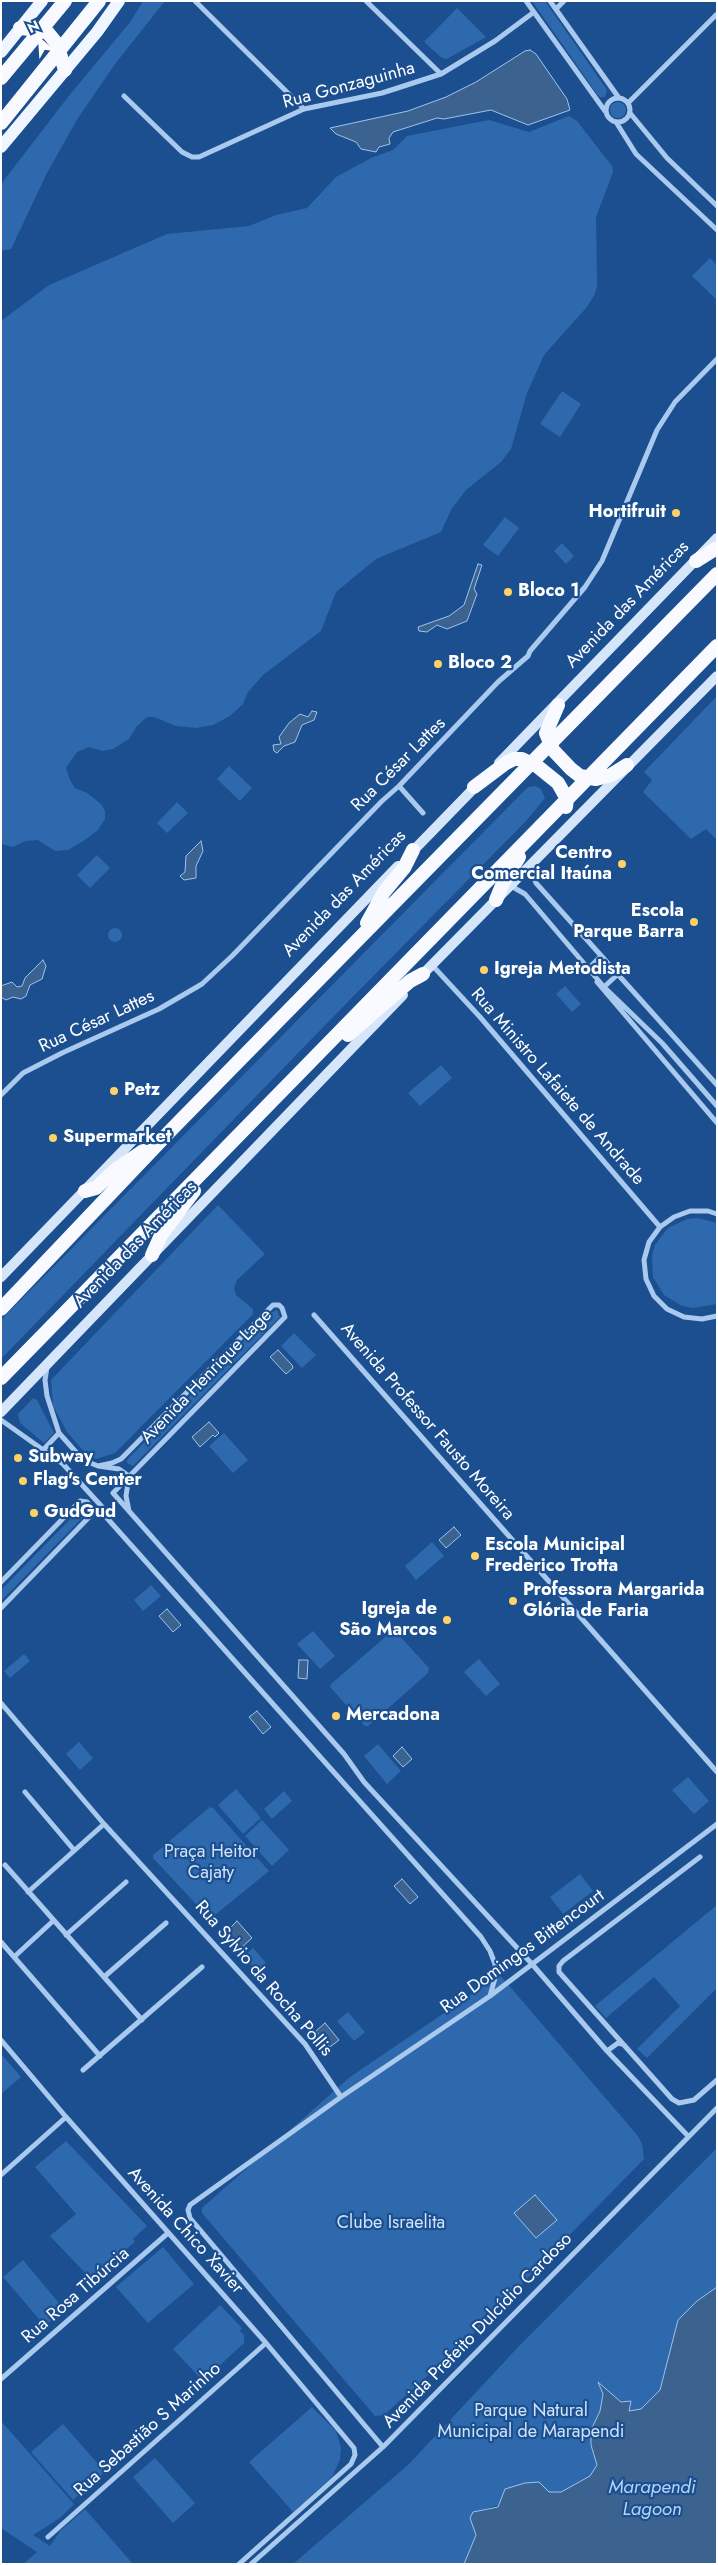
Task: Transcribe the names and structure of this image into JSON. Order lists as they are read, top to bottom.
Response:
{
  "streets": {
    "highway": ["Avenida das Américas"],
    "street": [
      "Rua Gonzaguinha",
      "Rua César Lattes",
      "Rua Ministro Lafaiete de Andrade",
      "Avenida Henrique Lage",
      "Avenida Professor Fausto Moreira",
      "Rua Domingos Bittencourt",
      "Rua Sylvio da Rocha Pollis",
      "Avenida Chico Xavier",
      "Rua Rosa Tibúrcia",
      "Avenida Prefeito Dulcídio Cardoso",
      "Rua Sebastião S Marinho"
    ]
  },
  "crossings": [
    ["Avenida das Américas", "Rua Ministro Lafaiete de Andrade"],
    ["Rua Domingos Bittencourt", "Rua Sylvio da Rocha Pollis"],
    ["Rua Domingos Bittencourt", "Avenida Chico Xavier"],
    ["Rua Sylvio da Rocha Pollis", "Avenida Chico Xavier"],
    ["Avenida Chico Xavier", "Rua Rosa Tibúrcia"],
    ["Avenida Chico Xavier", "Avenida Prefeito Dulcídio Cardoso"],
    ["Avenida Chico Xavier", "Rua Sebastião S Marinho"]
  ],
  "water": ["Marapendi Lagoon"],
  "parks": ["Praça Heitor Cajaty", "Clube Israelita", "Parque Natural Municipal de Marapendi"],
  "places": [
    "Hortifruit",
    "Bloco 1",
    "Bloco 2",
    "Centro Comercial Itaúna",
    "Escola Parque Barra",
    "Igreja Metodista",
    "Petz",
    "Supermarket",
    "Subway",
    "Flag's Center",
    "GudGud",
    "Escola Municipal Frederico Trotta",
    "Professora Margarida Glória de Faria",
    "Igreja de São Marcos",
    "Mercadona"
  ],
  "north": "top left"
}
